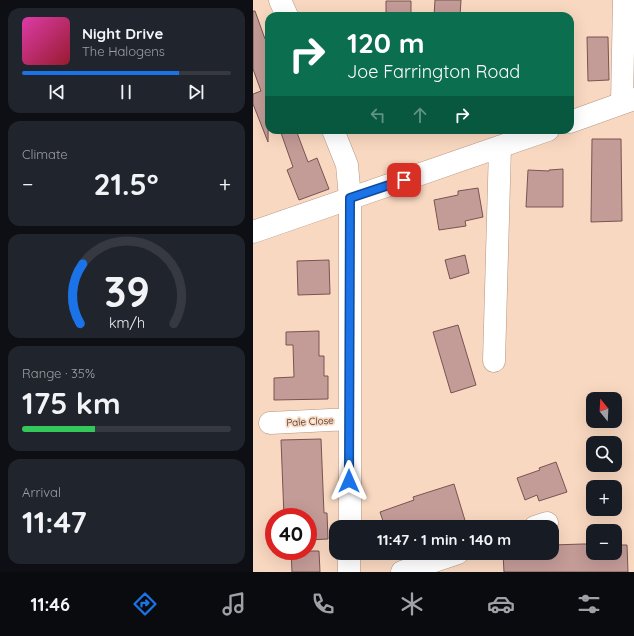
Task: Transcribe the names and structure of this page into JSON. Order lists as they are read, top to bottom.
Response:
{
  "streets": {
    "street": ["Pale Close"]
  },
  "north": "top",
  "page": {
    "turn": ["120 m", "Joe Farrington Road"],
    "song": ["Night Drive", "The Halogens"],
    "tile": [
      "Climate",
      ["Range · 35%", "175 km"],
      ["Arrival", "11:47"]
    ],
    "heat": ["−", "21.5°", "+"],
    "map_buttons": ["+", "−"],
    "limit": "40",
    "trip": "11:47 · 1 min · 140 m",
    "tabs": "11:46",
    "gauge": ["39", "km/h"]
  }
}
